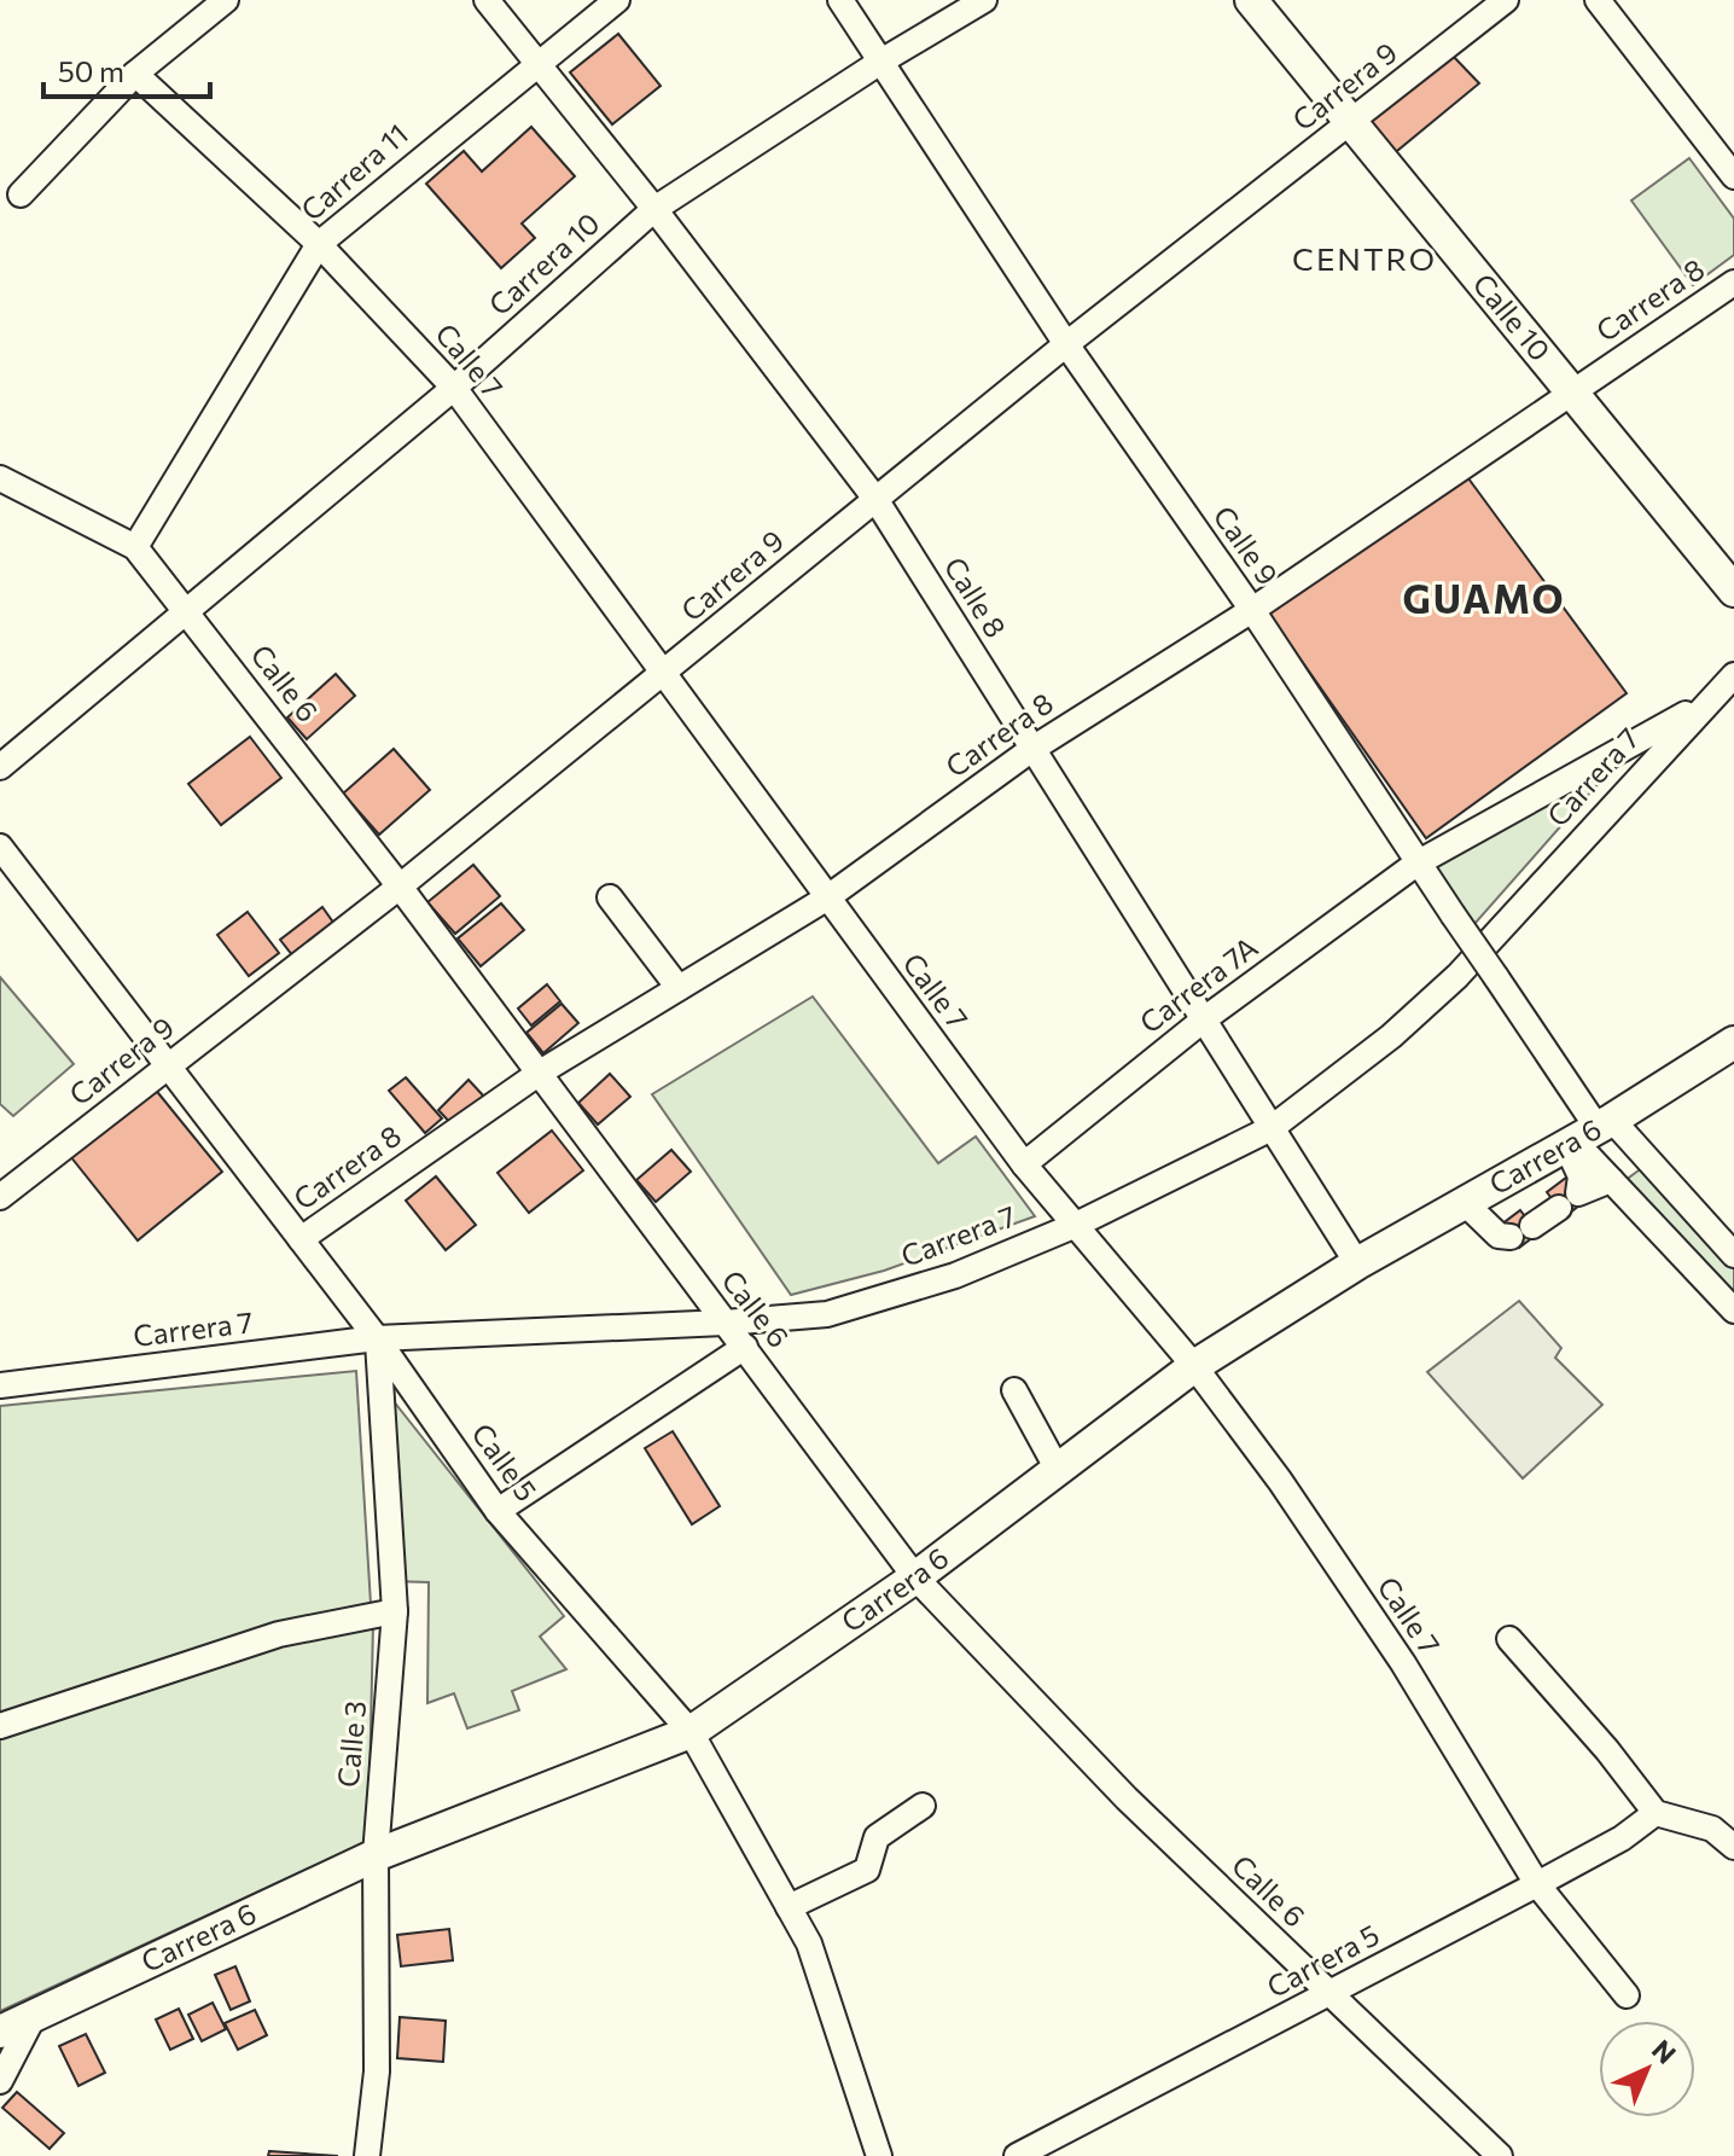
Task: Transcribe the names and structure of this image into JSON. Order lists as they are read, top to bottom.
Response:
{
  "streets": {
    "main road": ["Calle 10", "Carrera 6"],
    "street": [
      "Carrera 9",
      "Carrera 11",
      "Carrera 10",
      "Carrera 8",
      "Calle 7",
      "Calle 9",
      "Calle 8",
      "Calle 6",
      "Carrera 7",
      "Carrera 7A",
      "Calle 5",
      "Calle 3",
      "Carrera 5"
    ]
  },
  "crossings": [
    ["Carrera 9", "Calle 10"],
    ["Carrera 9", "Calle 7"],
    ["Carrera 9", "Calle 9"],
    ["Carrera 9", "Calle 8"],
    ["Carrera 9", "Calle 6"],
    ["Carrera 9", "Calle 5"],
    ["Carrera 11", "Calle 7"],
    ["Carrera 11", "Calle 8"],
    ["Carrera 11", "Calle 6"],
    ["Carrera 10", "Calle 7"],
    ["Carrera 10", "Calle 9"],
    ["Carrera 10", "Calle 8"],
    ["Carrera 10", "Calle 6"],
    ["Carrera 8", "Calle 10"],
    ["Carrera 8", "Calle 7"],
    ["Carrera 8", "Calle 9"],
    ["Carrera 8", "Calle 8"],
    ["Carrera 8", "Calle 6"],
    ["Carrera 8", "Calle 5"],
    ["Calle 7", "Carrera 7"],
    ["Calle 7", "Carrera 7A"],
    ["Calle 7", "Carrera 6"],
    ["Calle 7", "Carrera 5"],
    ["Calle 9", "Carrera 7A"],
    ["Calle 9", "Carrera 6"],
    ["Calle 8", "Carrera 7"],
    ["Calle 8", "Carrera 7A"],
    ["Calle 8", "Carrera 6"],
    ["Calle 6", "Carrera 7"],
    ["Calle 6", "Carrera 6"],
    ["Calle 6", "Carrera 5"],
    ["Carrera 7", "Carrera 7A"],
    ["Carrera 7", "Calle 5"],
    ["Carrera 7", "Calle 3"],
    ["Carrera 6", "Calle 5"],
    ["Carrera 6", "Calle 3"],
    ["Calle 5", "Calle 3"]
  ],
  "districts": ["CENTRO", "GUAMO"],
  "scale_bar": "50 m",
  "north": "top right"
}
